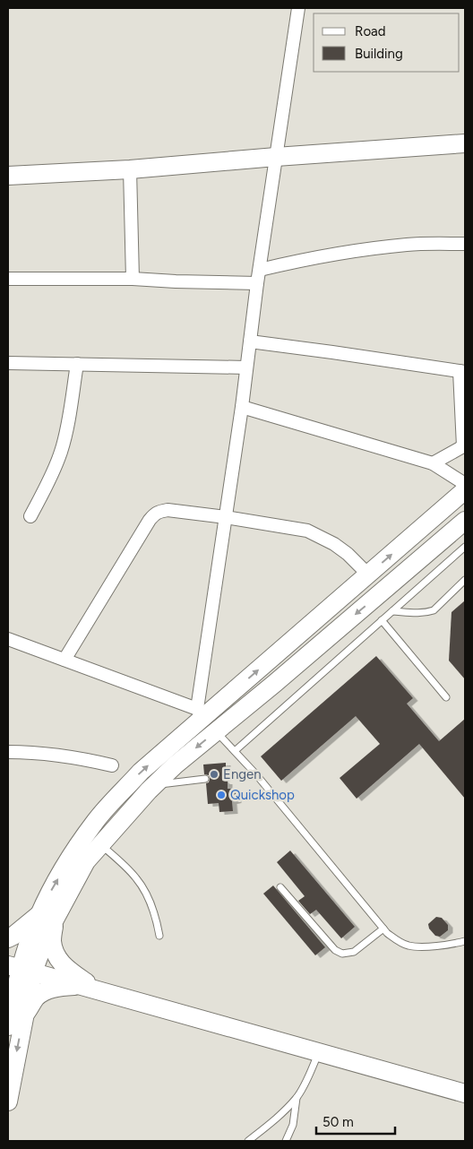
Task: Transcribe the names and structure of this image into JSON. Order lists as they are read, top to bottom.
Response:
{
  "places": ["Engen", "Quickshop"],
  "legend": ["Road", "Building"],
  "scale_bar": "50 m"
}
